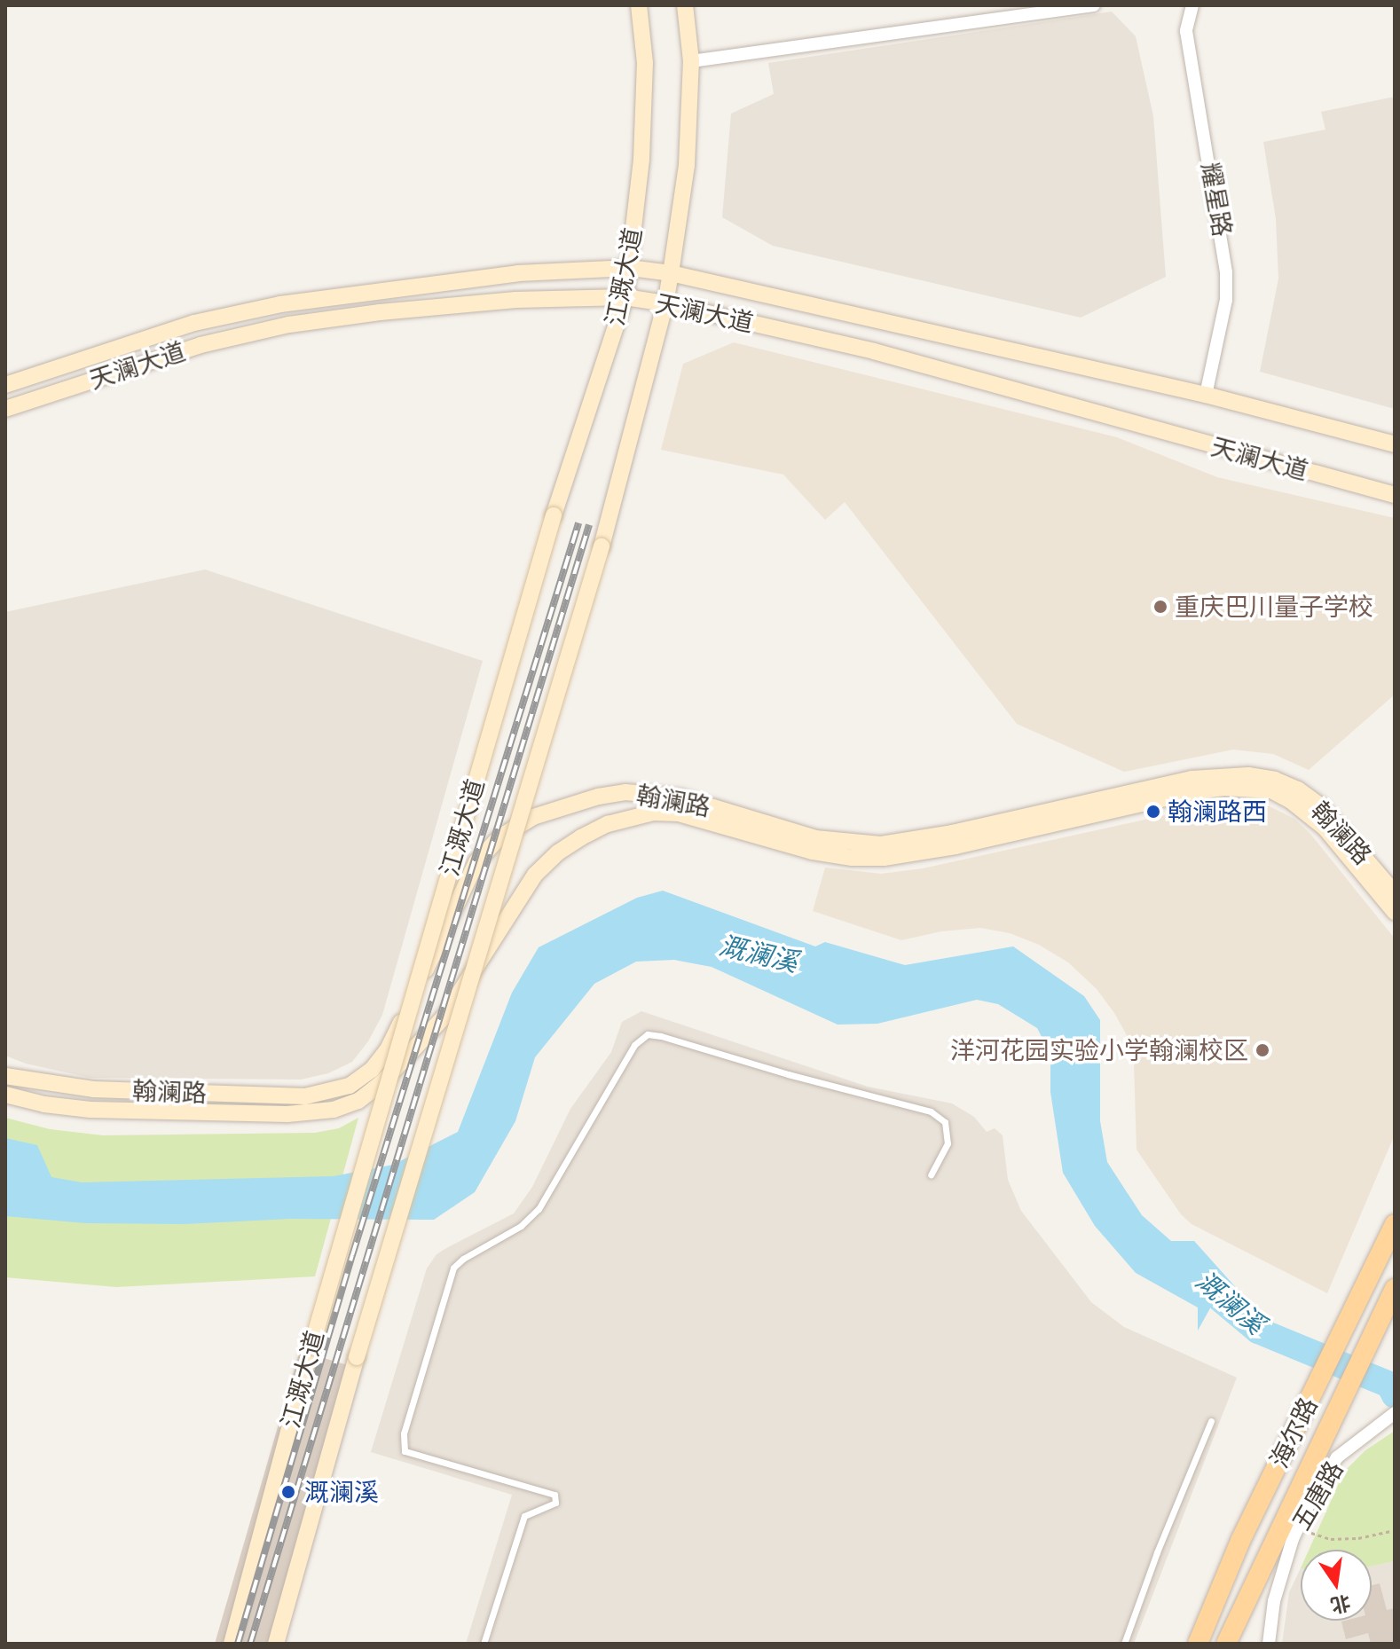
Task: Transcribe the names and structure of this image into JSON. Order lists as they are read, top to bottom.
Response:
{
  "streets": {
    "main road": ["海尔路"],
    "street": [
      "耀星路",
      "江溉大道",
      "天澜大道",
      "翰澜路",
      "五唐路"
    ]
  },
  "crossings": [
    ["耀星路", "天澜大道"],
    ["江溉大道", "天澜大道"]
  ],
  "water": ["溉澜溪"],
  "places": [
    "重庆巴川量子学校",
    "翰澜路西",
    "洋河花园实验小学翰澜校区",
    "溉澜溪"
  ],
  "north": "bottom"
}
